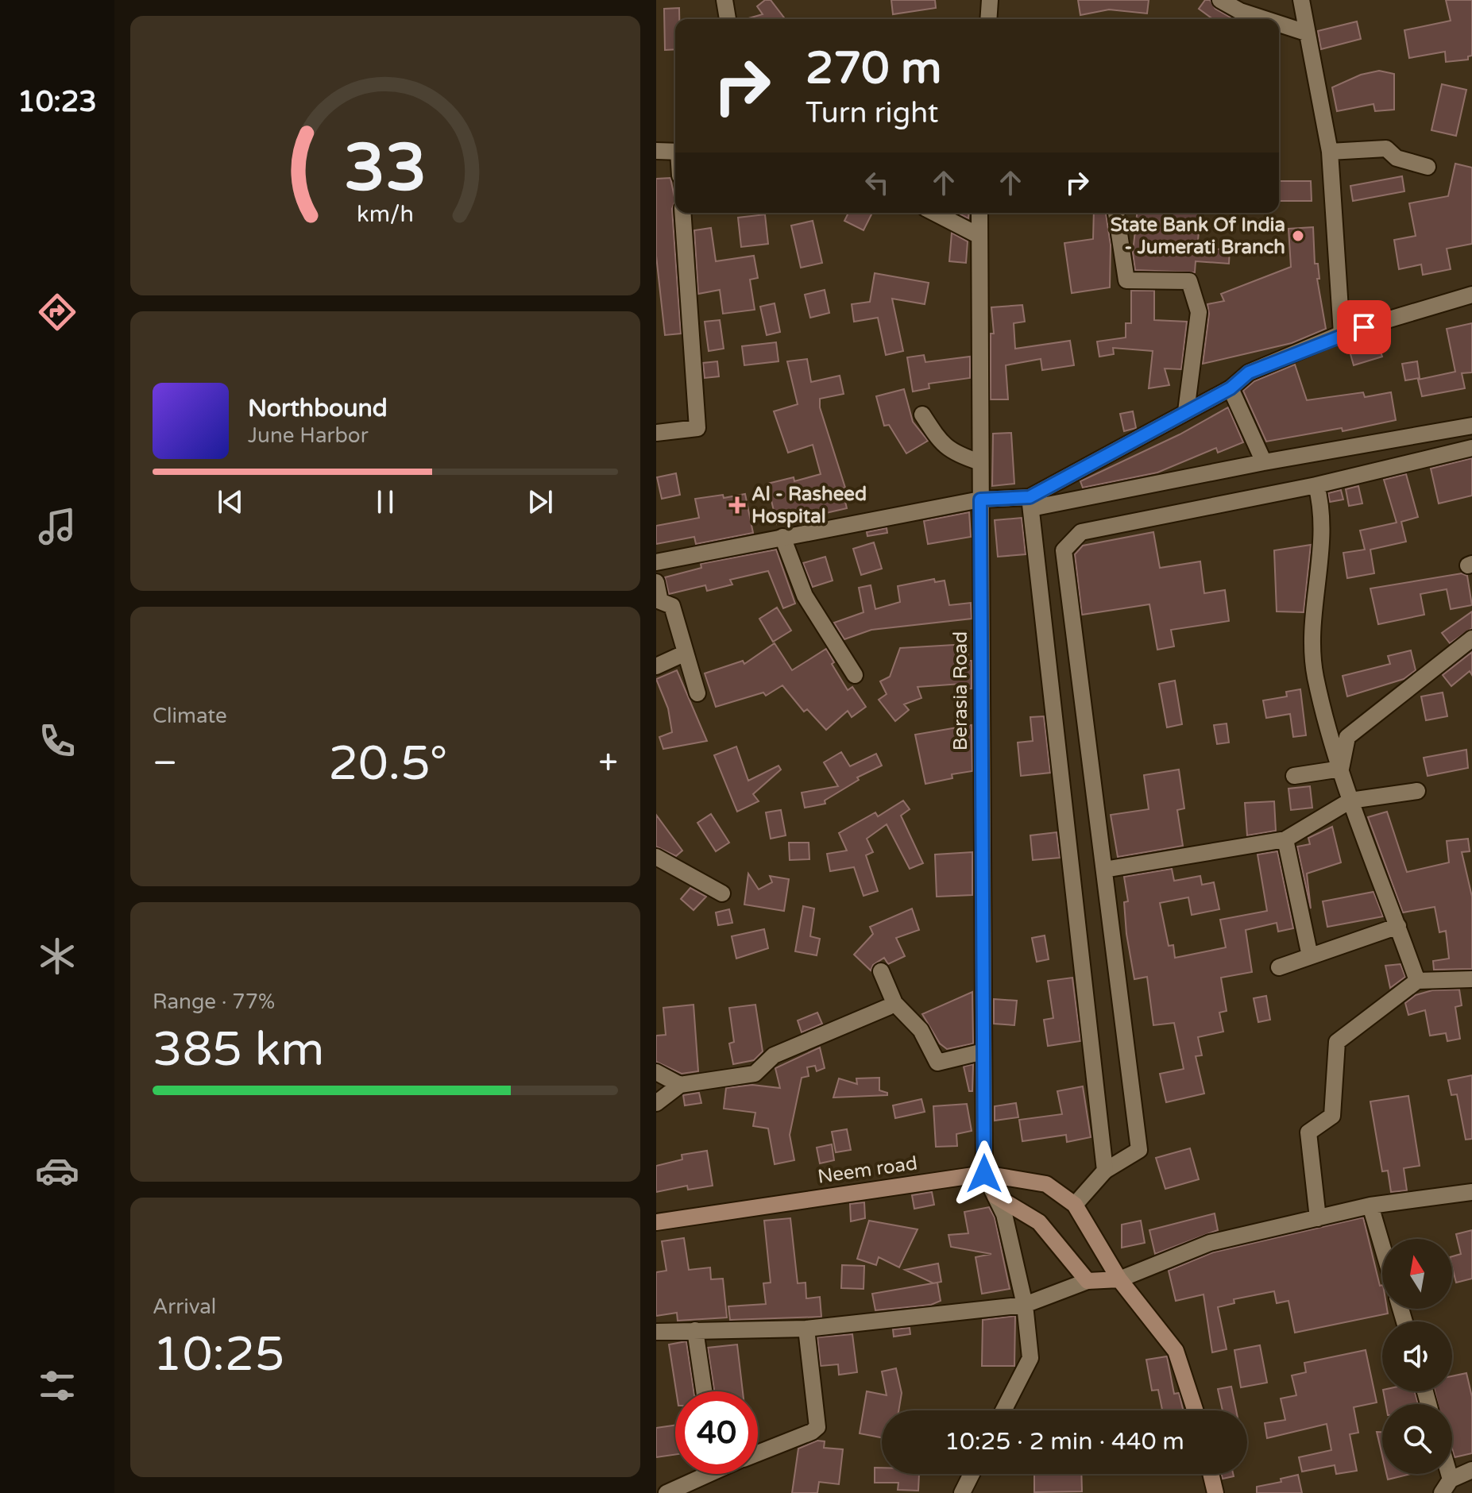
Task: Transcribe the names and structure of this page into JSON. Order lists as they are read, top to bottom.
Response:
{
  "streets": {
    "main road": ["Neem road"],
    "street": ["Berasia Road"]
  },
  "crossings": [
    ["Berasia Road", "Neem road"]
  ],
  "places": {
    "other": ["State Bank Of India - Jumerati Branch"],
    "health": ["Al - Rasheed Hospital"]
  },
  "north": "top",
  "page": {
    "tabs": "10:23",
    "turn": ["270 m", "Turn right"],
    "song": ["Northbound", "June Harbor"],
    "tile": [
      "Climate",
      ["Range · 77%", "385 km"],
      ["Arrival", "10:25"]
    ],
    "heat": ["−", "20.5°", "+"],
    "limit": "40",
    "trip": "10:25 · 2 min · 440 m",
    "gauge": ["33", "km/h"]
  }
}
